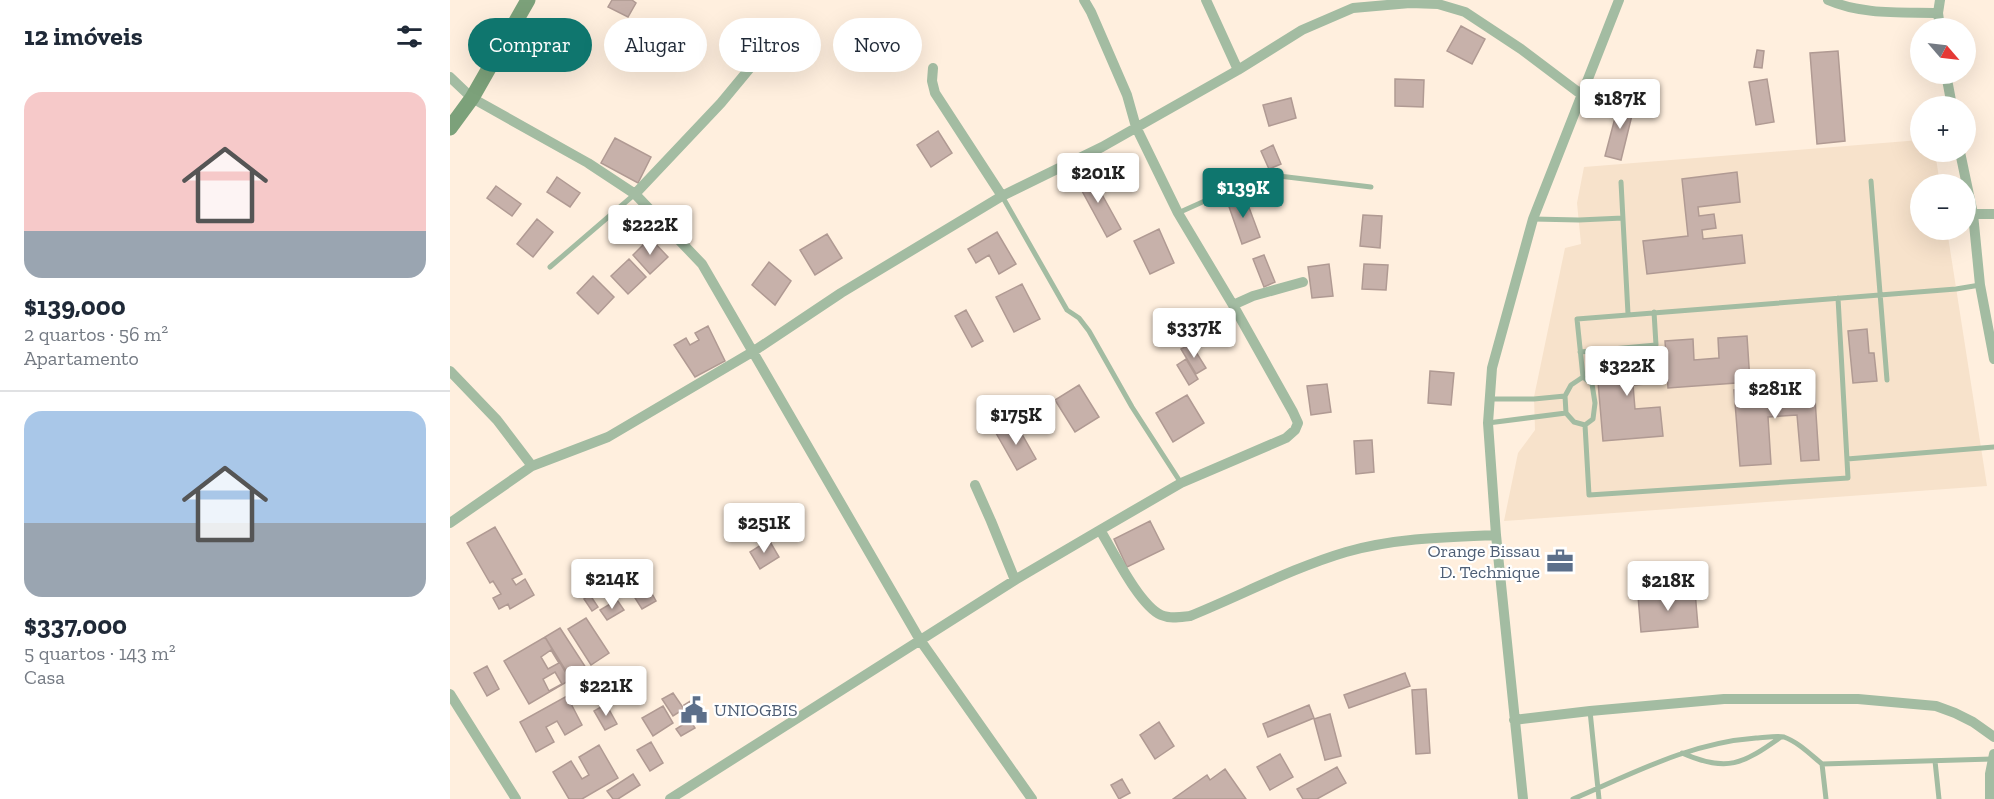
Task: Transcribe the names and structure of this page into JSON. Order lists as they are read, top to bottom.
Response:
{
  "places": {
    "office": ["Orange Bissau D. Technique"],
    "public building": ["UNIOGBIS"]
  },
  "north": "bottom right",
  "page": {
    "heading": "12 imóveis",
    "map_buttons": ["+", "−"],
    "chip": [
      "Comprar",
      "Alugar",
      "Filtros",
      "Novo"
    ],
    "list": [
      {
        "name": "$139,000",
        "note": "2 quartos · 56 m² · Apartamento"
      },
      {
        "name": "$337,000",
        "note": "5 quartos · 143 m² · Casa"
      }
    ],
    "price": [
      "$187K",
      "$201K",
      "$139K",
      "$222K",
      "$337K",
      "$322K",
      "$281K",
      "$175K",
      "$251K",
      "$214K",
      "$218K",
      "$221K"
    ]
  }
}
